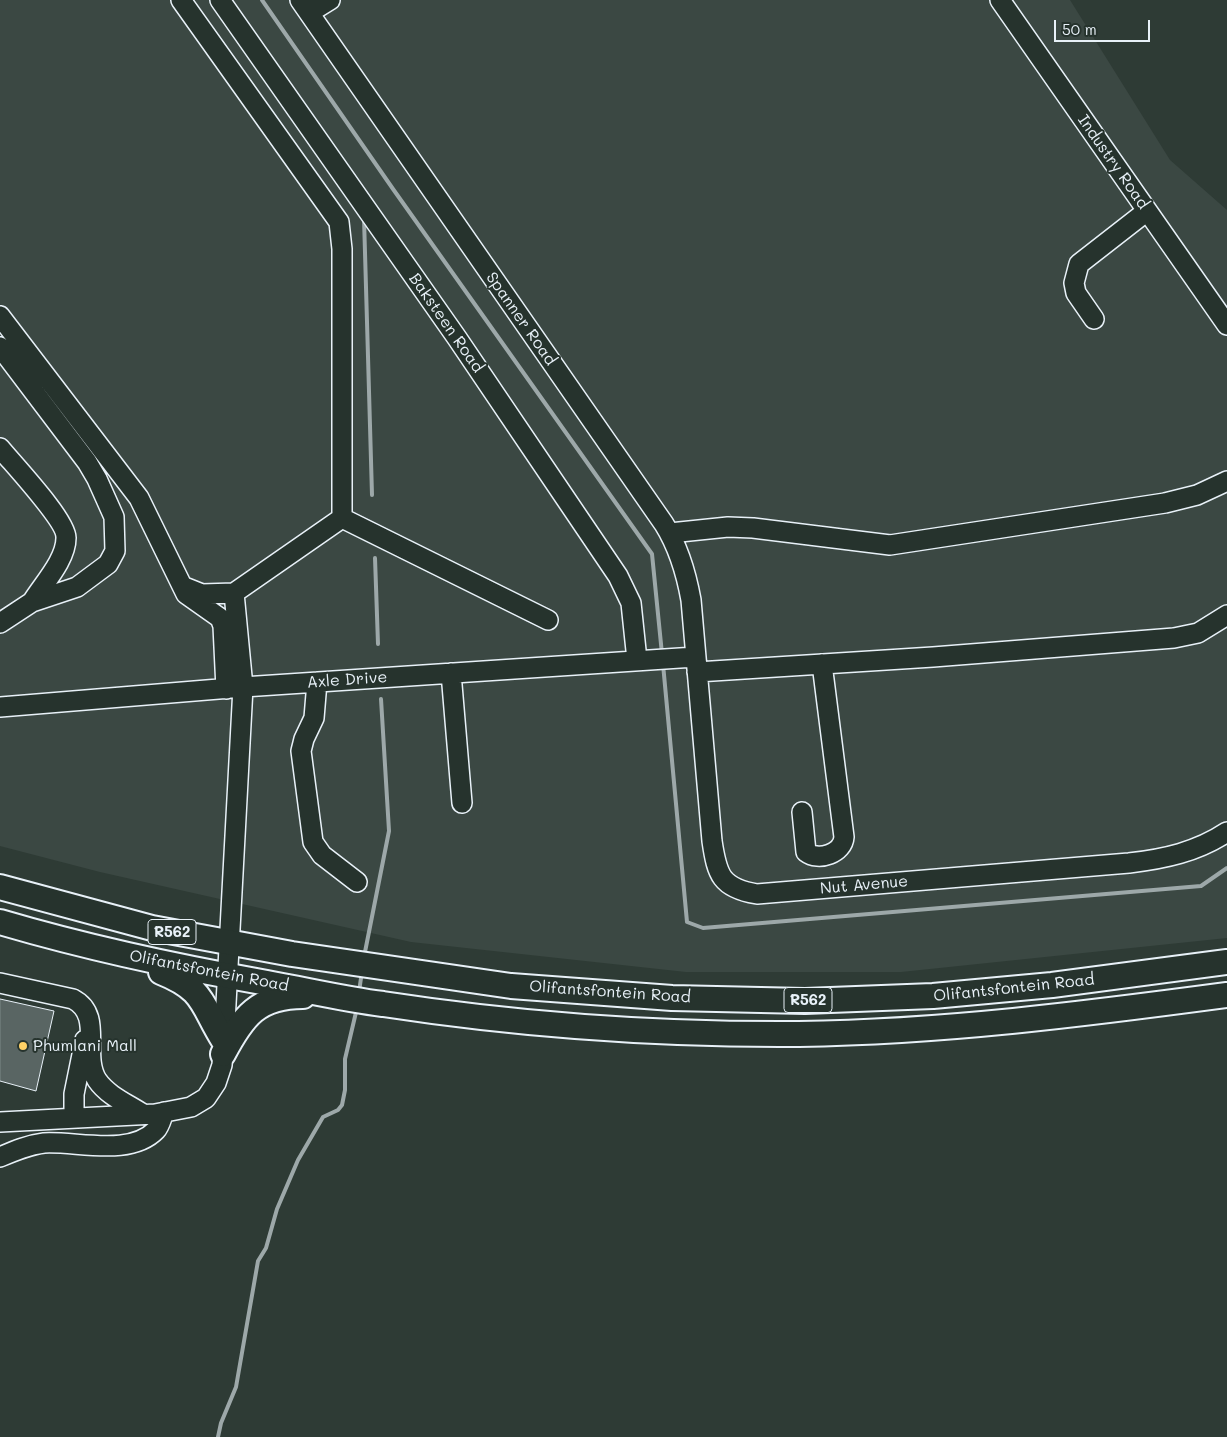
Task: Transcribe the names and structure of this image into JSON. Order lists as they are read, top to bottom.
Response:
{
  "streets": {
    "main road": ["R562", "Olifantsfontein Road"],
    "street": [
      "Industry Road",
      "Spanner Road",
      "Baksteen Road",
      "Axle Drive",
      "Nut Avenue"
    ]
  },
  "crossings": [
    ["Spanner Road", "Axle Drive"],
    ["Spanner Road", "Nut Avenue"],
    ["Baksteen Road", "Axle Drive"],
    ["Axle Drive", "Nut Avenue"]
  ],
  "places": ["Phumlani Mall"],
  "scale_bar": "50 m"
}
